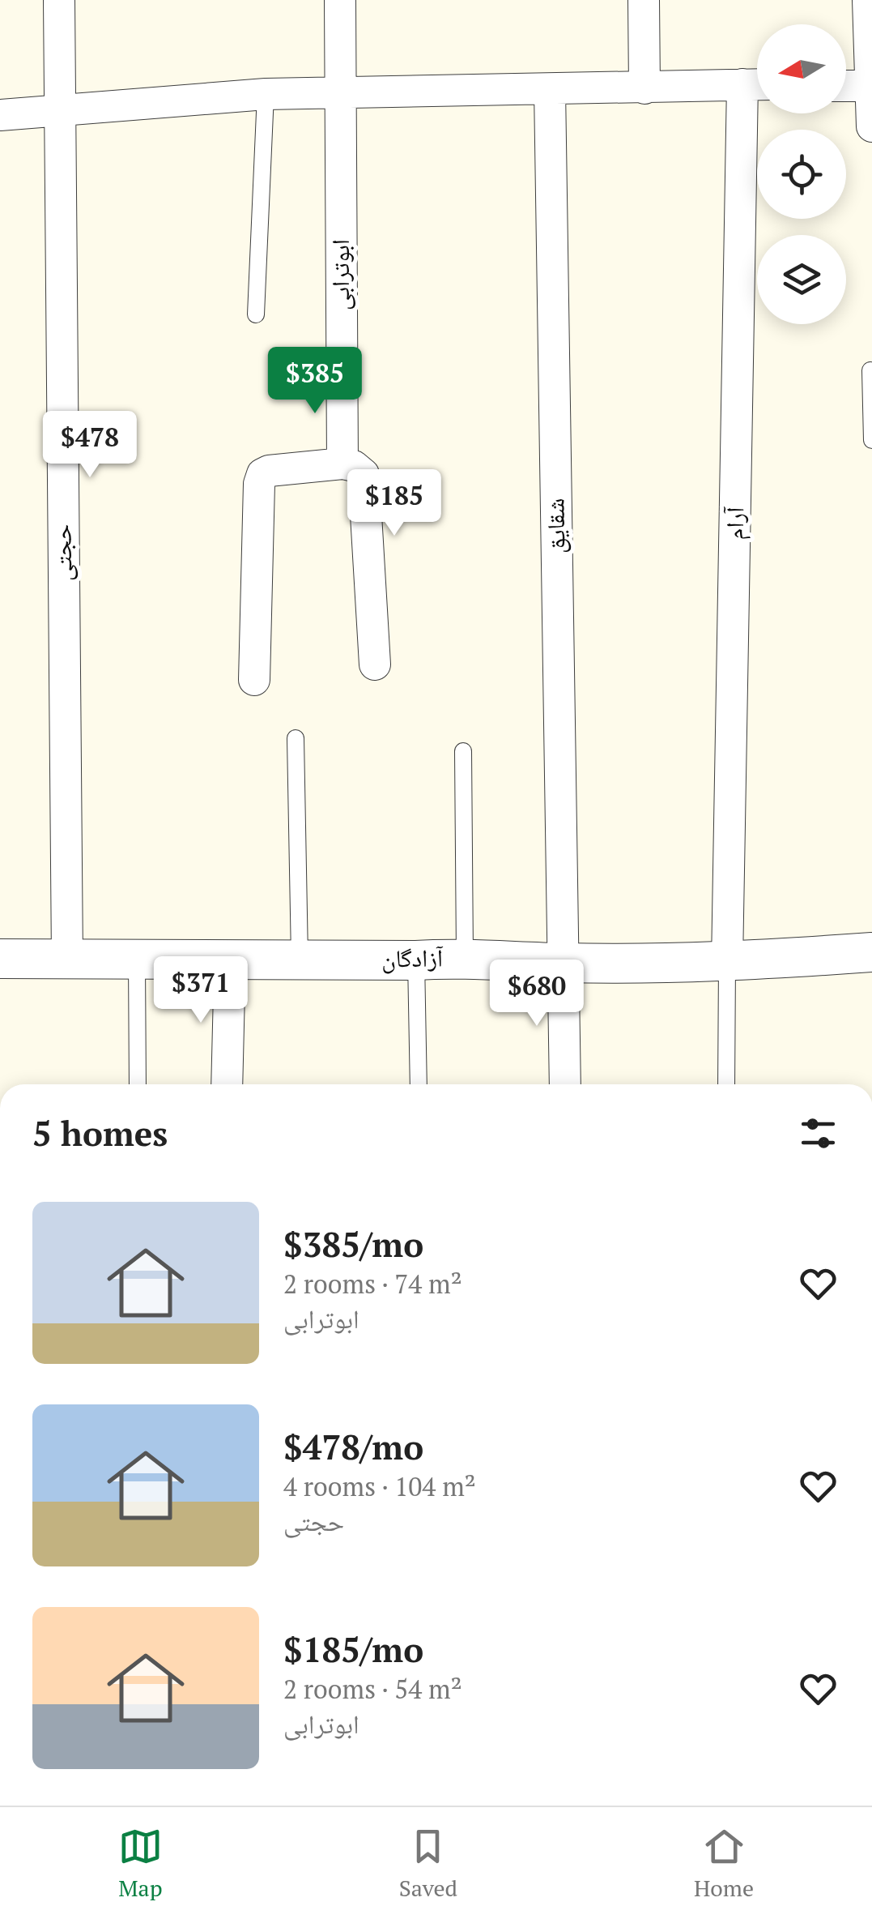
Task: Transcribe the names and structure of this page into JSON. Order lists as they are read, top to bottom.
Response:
{
  "streets": {
    "street": [
      "ابوترابی",
      "آرام",
      "شقایق",
      "حجتی",
      "آزادگان"
    ]
  },
  "crossings": [
    ["آرام", "آزادگان"],
    ["شقایق", "آزادگان"],
    ["حجتی", "آزادگان"]
  ],
  "north": "left",
  "page": {
    "price": [
      "$385",
      "$478",
      "$185",
      "$371",
      "$680"
    ],
    "heading": "5 homes",
    "list": [
      {
        "name": "$385/mo",
        "note": "2 rooms · 74 m² · ابوترابی"
      },
      {
        "name": "$478/mo",
        "note": "4 rooms · 104 m² · حجتی"
      },
      {
        "name": "$185/mo",
        "note": "2 rooms · 54 m² · ابوترابی"
      }
    ],
    "tabs": ["Map", "Saved", "Home"]
  }
}
